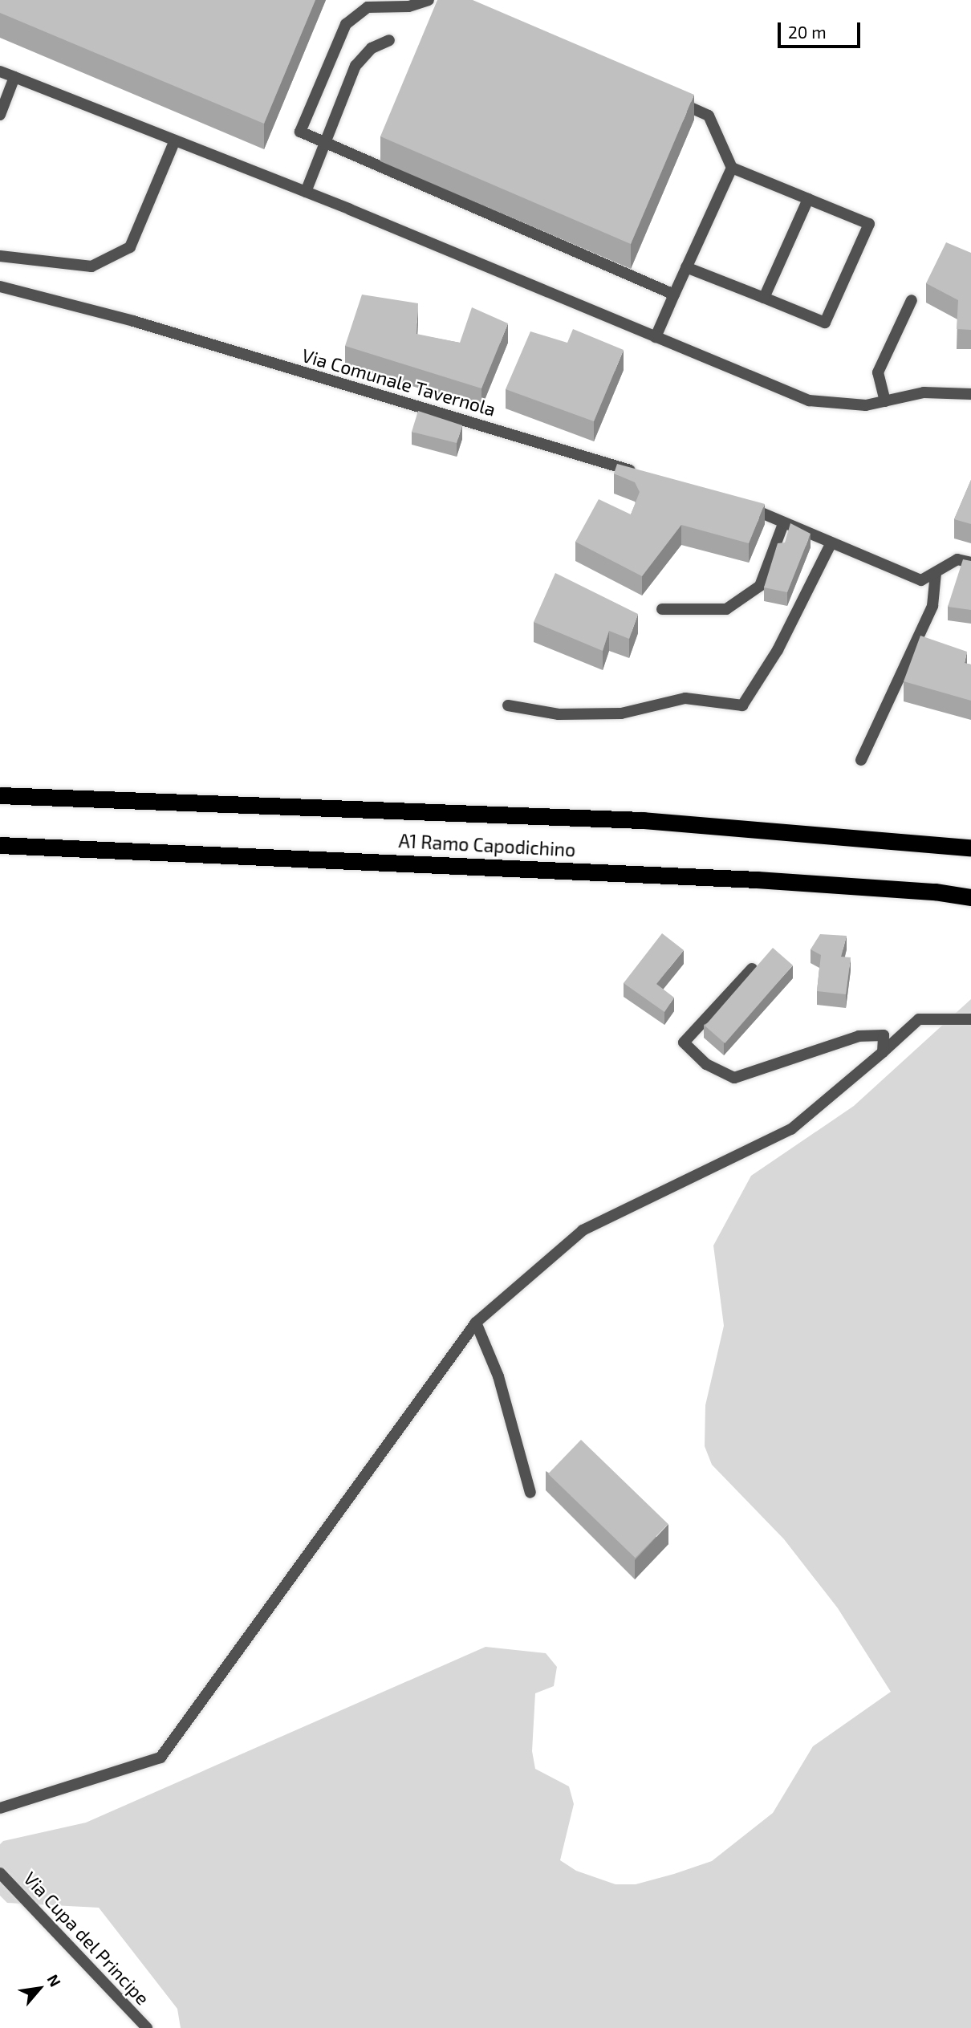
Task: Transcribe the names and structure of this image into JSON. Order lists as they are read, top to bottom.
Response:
{
  "streets": {
    "highway": ["A1 Ramo Capodichino"],
    "street": ["Via Comunale Tavernola", "Via Cupa del Principe"]
  },
  "scale_bar": "20 m",
  "north": "top right"
}
